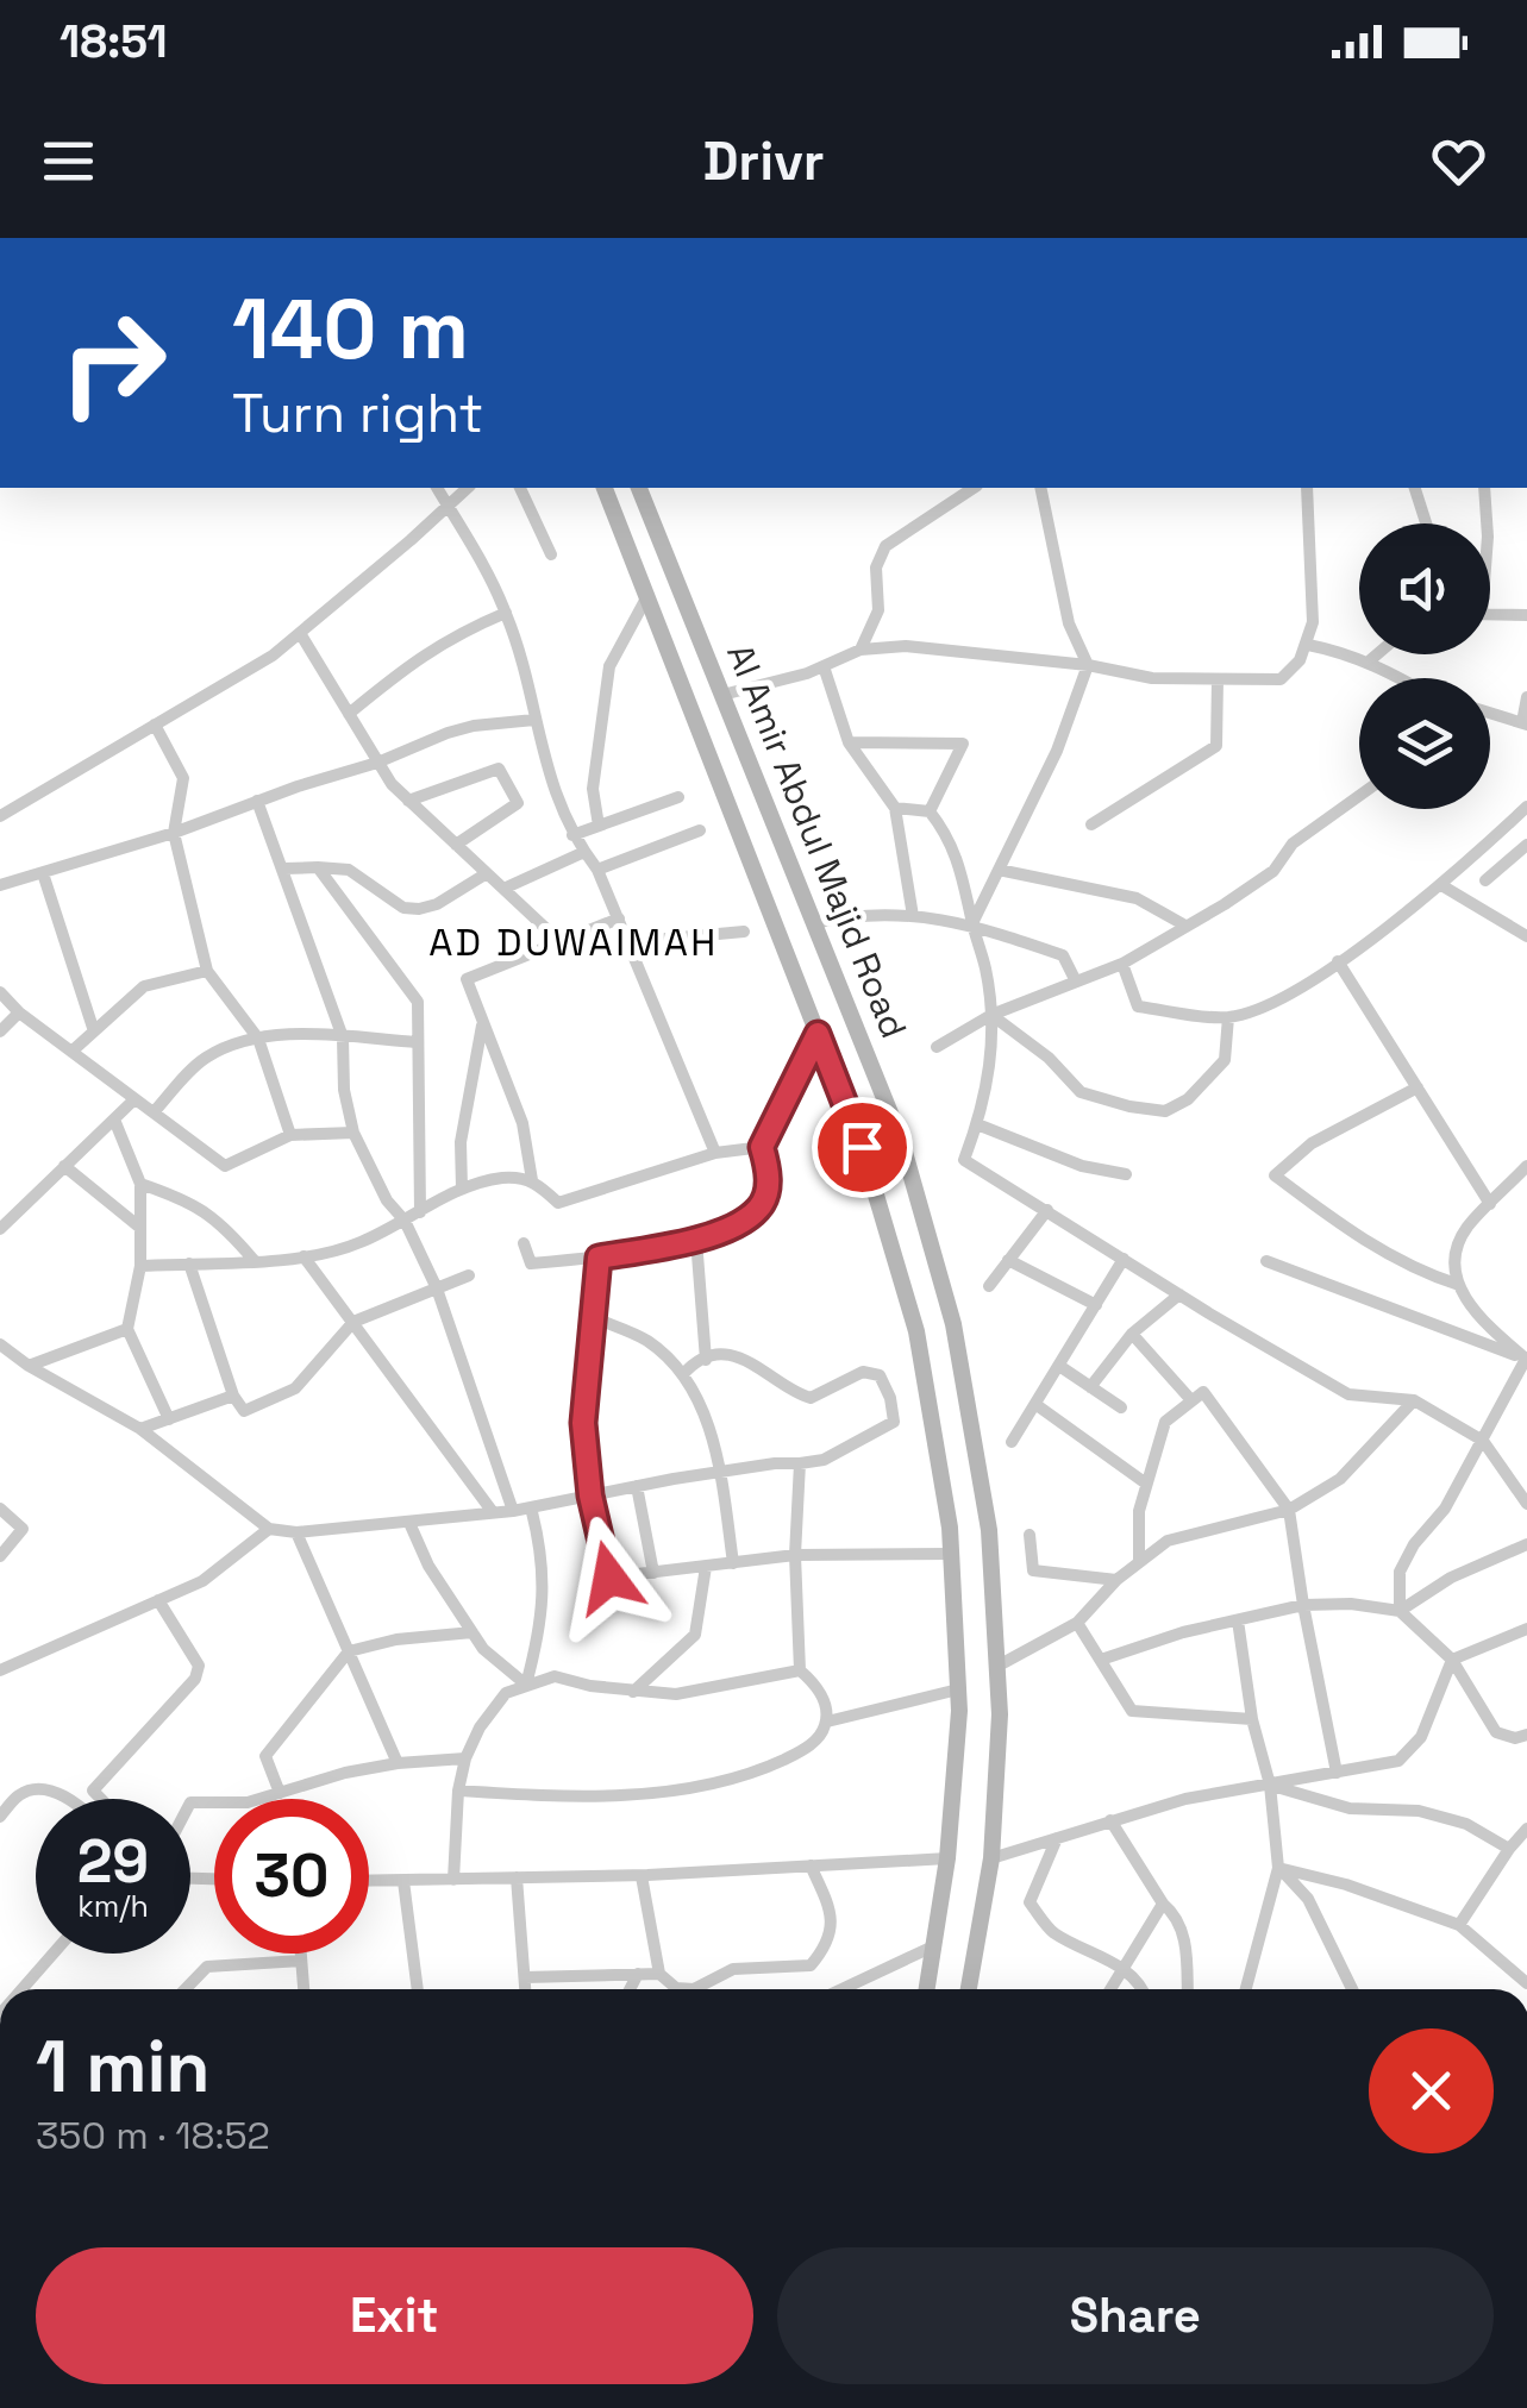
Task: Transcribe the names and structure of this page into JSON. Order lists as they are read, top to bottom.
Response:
{
  "streets": {
    "main road": ["Al Amir Abdul Majid Road"]
  },
  "districts": ["AD DUWAIMAH"],
  "page": {
    "status": "18:51",
    "header": "Drivr",
    "turn": ["140 m", "Turn right"],
    "speed": "29 km/h",
    "limit": "30",
    "heading": ["1 min", "350 m · 18:52"],
    "buttons": ["Exit", "Share"]
  }
}
